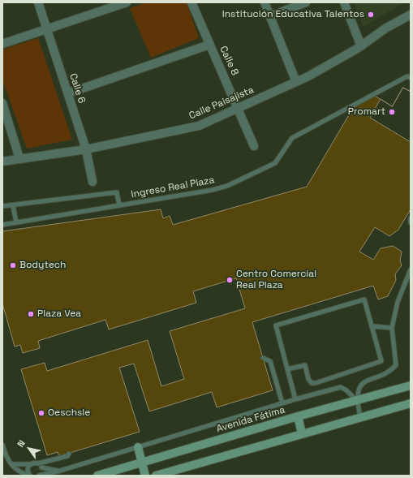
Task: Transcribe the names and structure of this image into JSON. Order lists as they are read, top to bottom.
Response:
{
  "streets": {
    "main road": ["Avenida Fátima"],
    "street": ["Calle 8", "Calle 6", "Calle Paisajista"],
    "lane": ["Ingreso Real Plaza"]
  },
  "crossings": [
    ["Calle 8", "Calle Paisajista"],
    ["Calle 6", "Calle Paisajista"]
  ],
  "places": [
    "Institución Educativa Talentos",
    "Promart",
    "Bodytech",
    "Centro Comercial Real Plaza",
    "Plaza Vea",
    "Oeschsle"
  ],
  "north": "top left"
}
